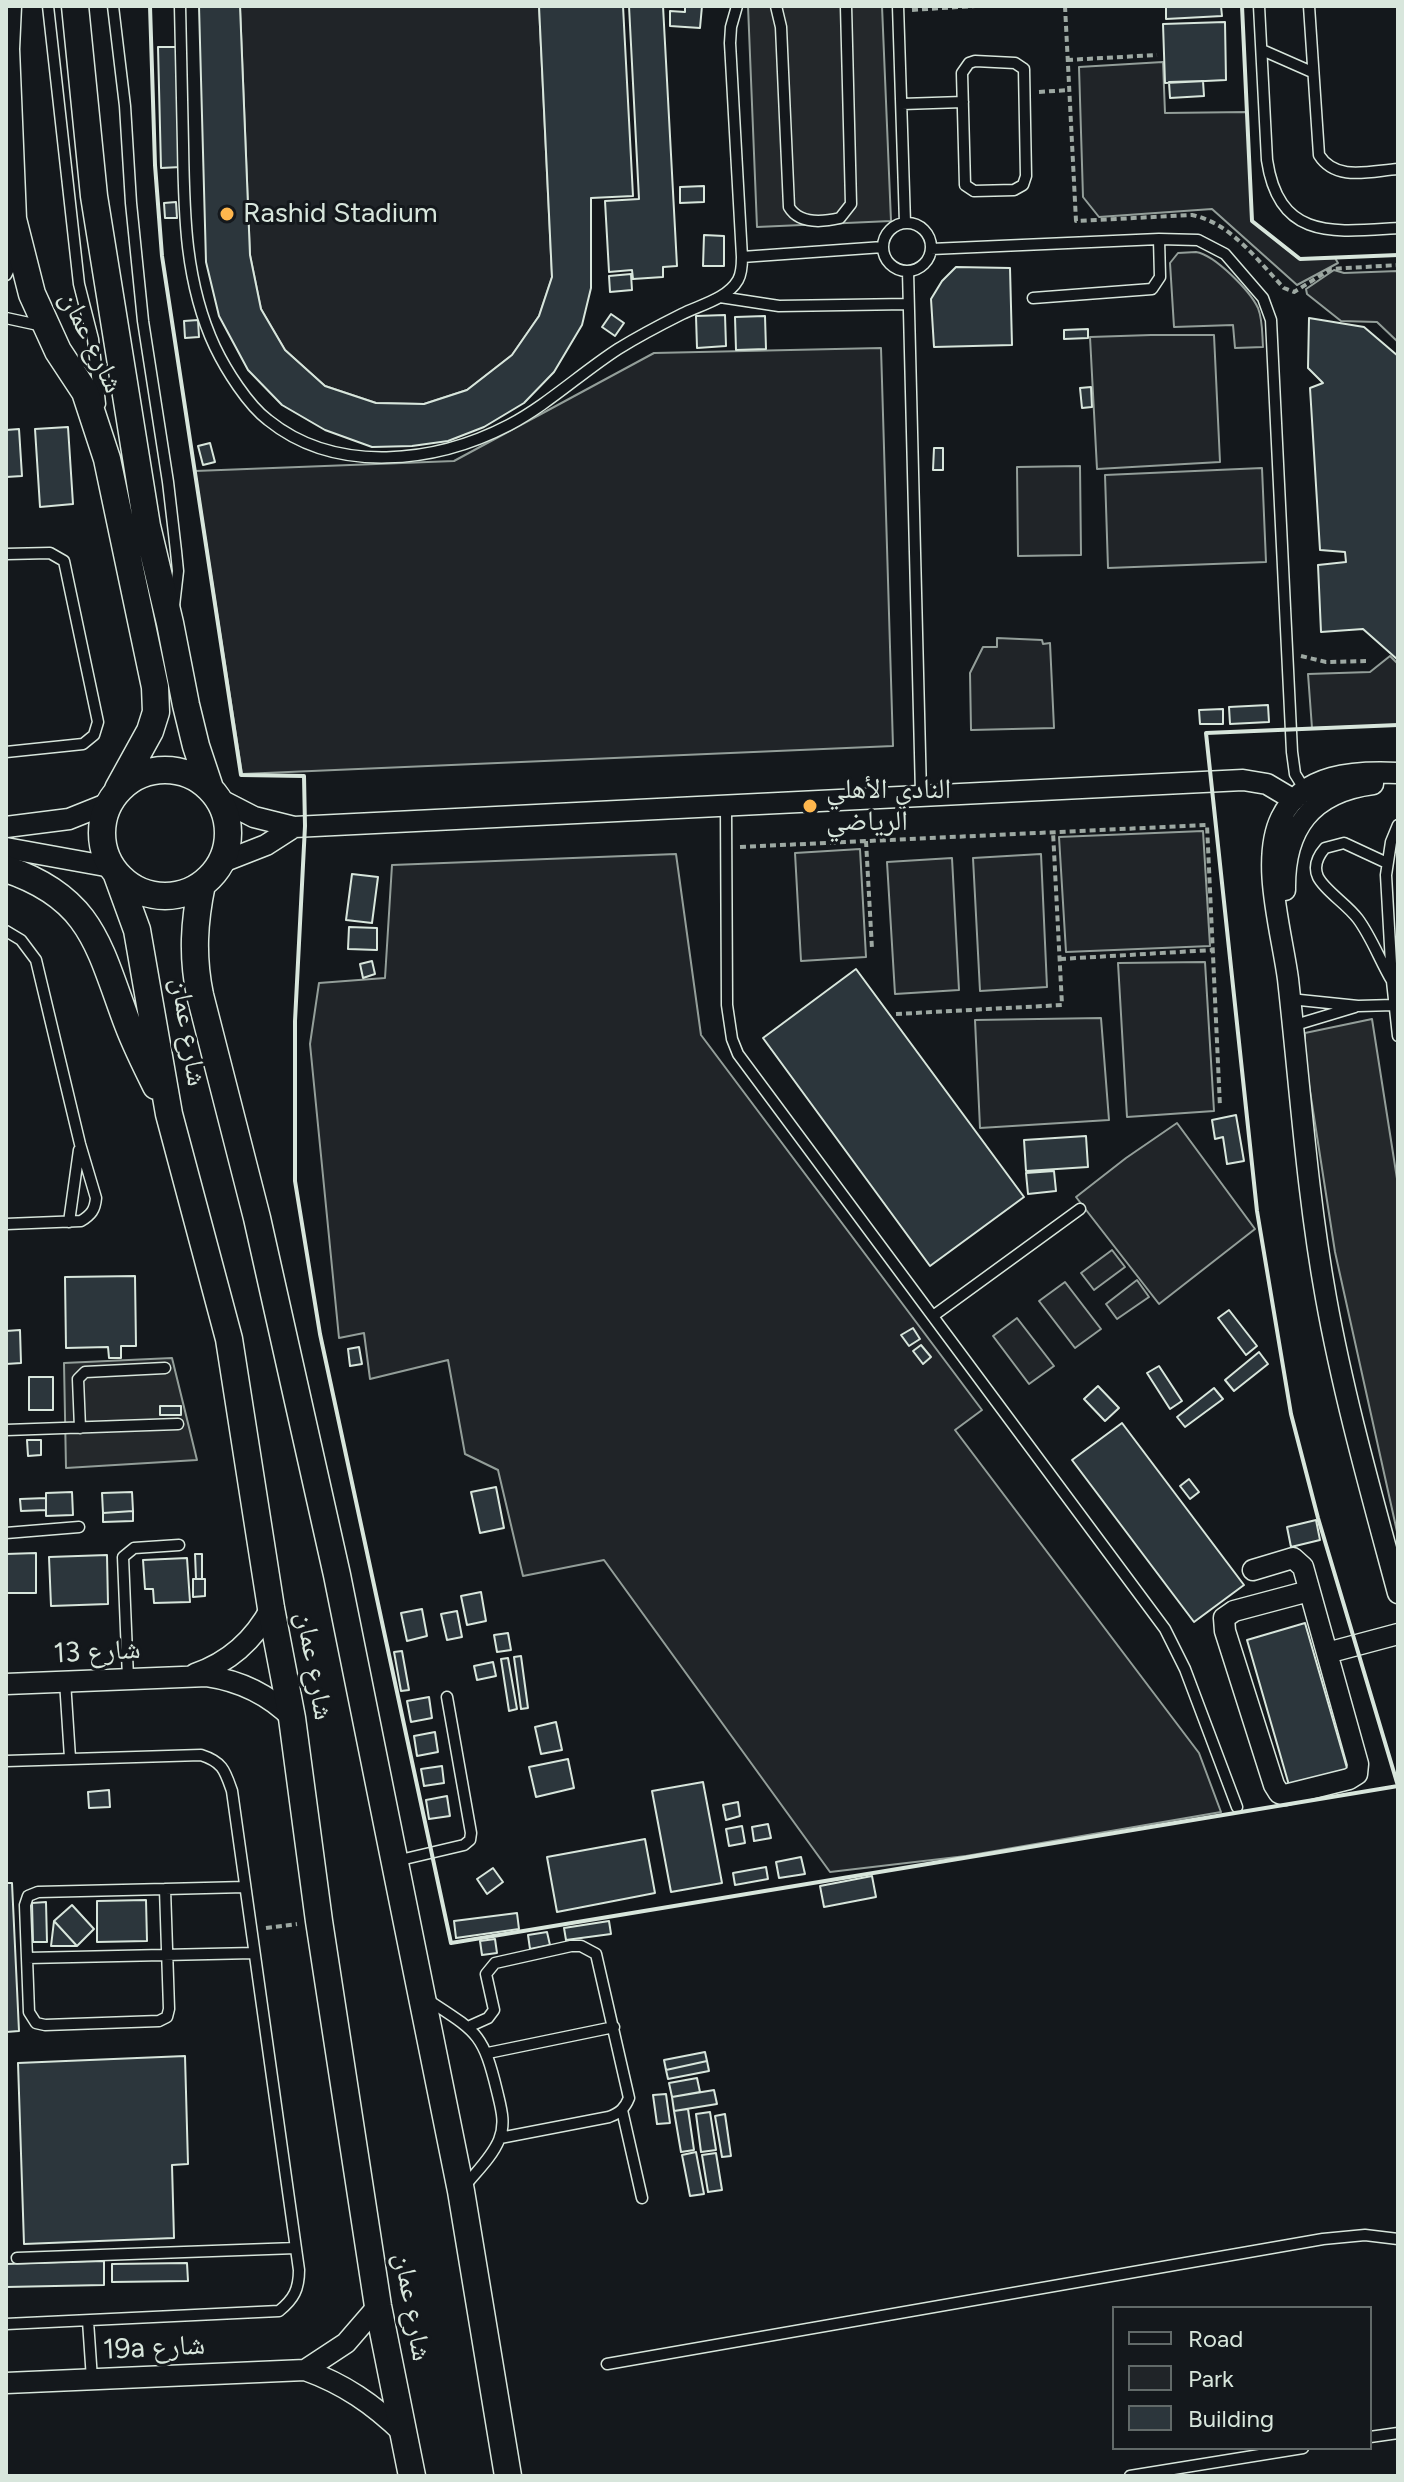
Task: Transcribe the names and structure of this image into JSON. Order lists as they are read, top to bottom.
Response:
{
  "streets": {
    "street": ["شارع عمان", "شارع 13", "19a شارع"]
  },
  "crossings": [
    ["شارع عمان", "شارع 13"],
    ["شارع عمان", "19a شارع"]
  ],
  "places": ["Rashid Stadium", "النادي الأهلي الرياضي"],
  "legend": ["Road", "Park", "Building"]
}
